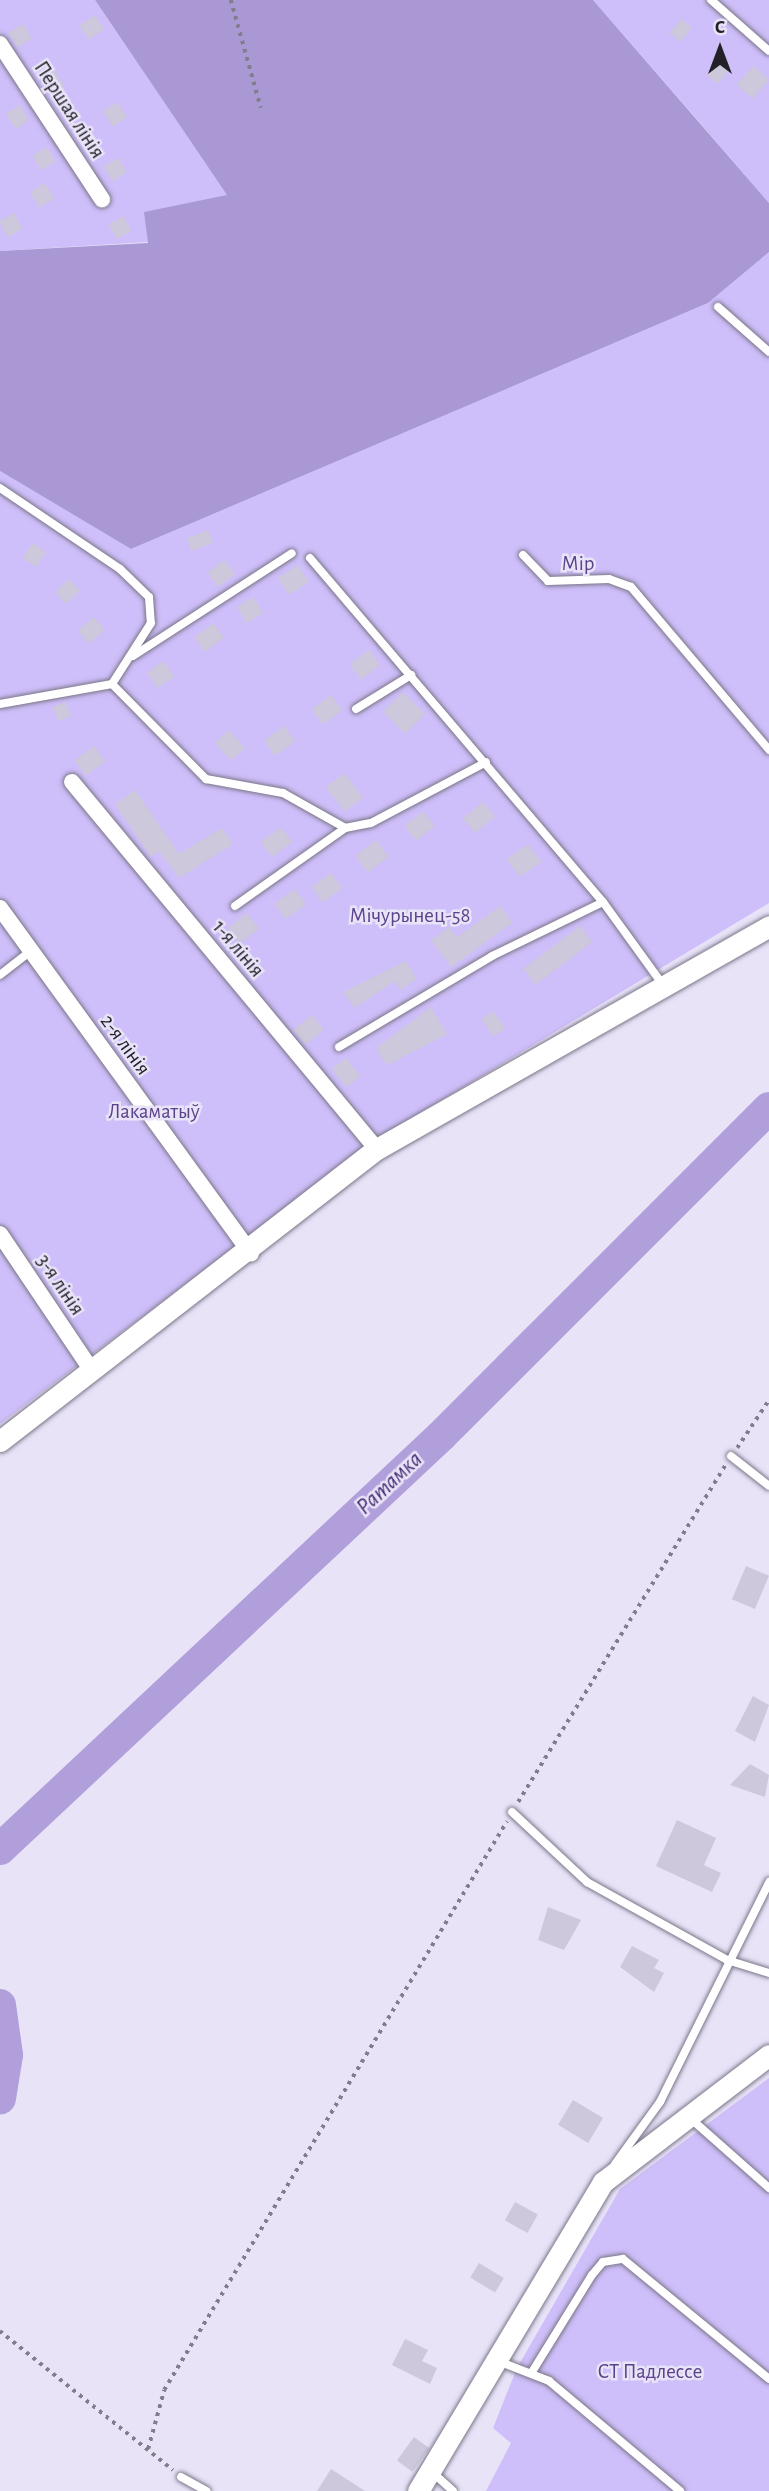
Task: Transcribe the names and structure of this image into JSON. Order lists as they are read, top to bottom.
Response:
{
  "streets": {
    "street": [
      "Першая лінія",
      "1-я лінія",
      "2-я лінія",
      "3-я лінія"
    ]
  },
  "water": ["Ратамка"],
  "parks": [
    "Мір",
    "Мічурынец-58",
    "Лакаматыў",
    "СТ Падлессе"
  ],
  "north": "top"
}
